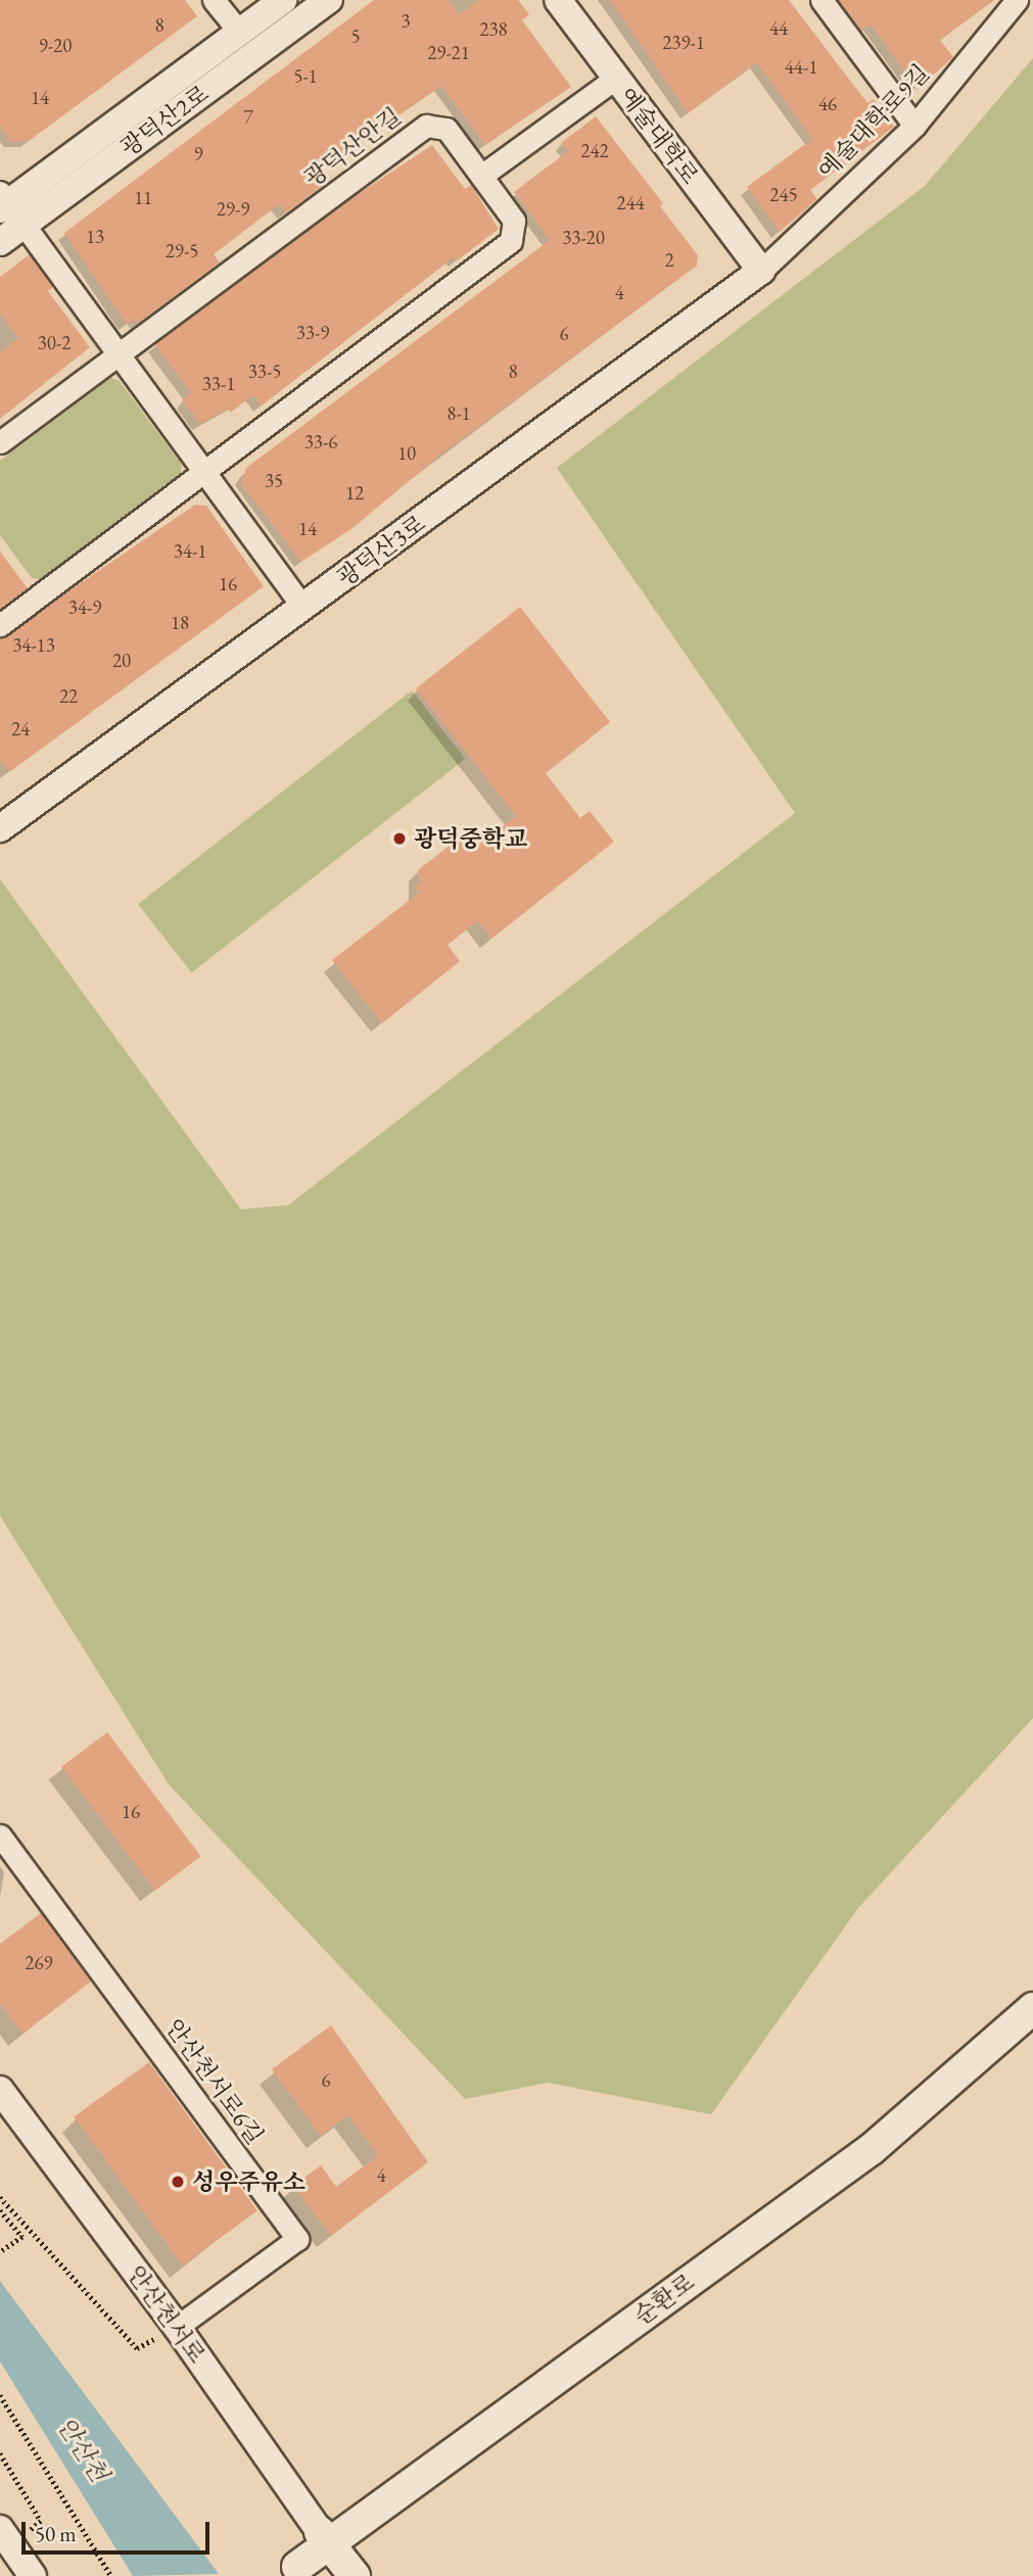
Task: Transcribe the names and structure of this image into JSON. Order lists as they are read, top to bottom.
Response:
{
  "streets": {
    "main road": ["순환로"],
    "street": [
      "광덕산2로",
      "예술대학로9길",
      "예술대학로",
      "광덕산안길",
      "광덕산3로",
      "안산천서로6길",
      "안산천서로"
    ]
  },
  "crossings": [
    ["예술대학로9길", "예술대학로"],
    ["예술대학로9길", "광덕산3로"],
    ["예술대학로", "광덕산3로"],
    ["안산천서로6길", "안산천서로"],
    ["순환로", "안산천서로"]
  ],
  "water": ["안산천"],
  "places": ["광덕중학교", "성우주유소"],
  "house_numbers": [
    "3",
    "8",
    "44",
    "238",
    "5",
    "239-1",
    "9-20",
    "29-21",
    "44-1",
    "5-1",
    "14",
    "46",
    "7",
    "242",
    "9",
    "245",
    "11",
    "244",
    "29-9",
    "13",
    "33-20",
    "29-5",
    "2",
    "4",
    "33-9",
    "6",
    "30-2",
    "33-5",
    "8",
    "33-1",
    "8-1",
    "33-6",
    "10",
    "35",
    "12",
    "14",
    "34-1",
    "16",
    "34-9",
    "18",
    "34-13",
    "20",
    "22",
    "24",
    "16",
    "269",
    "6",
    "4"
  ],
  "scale_bar": "50 m"
}
